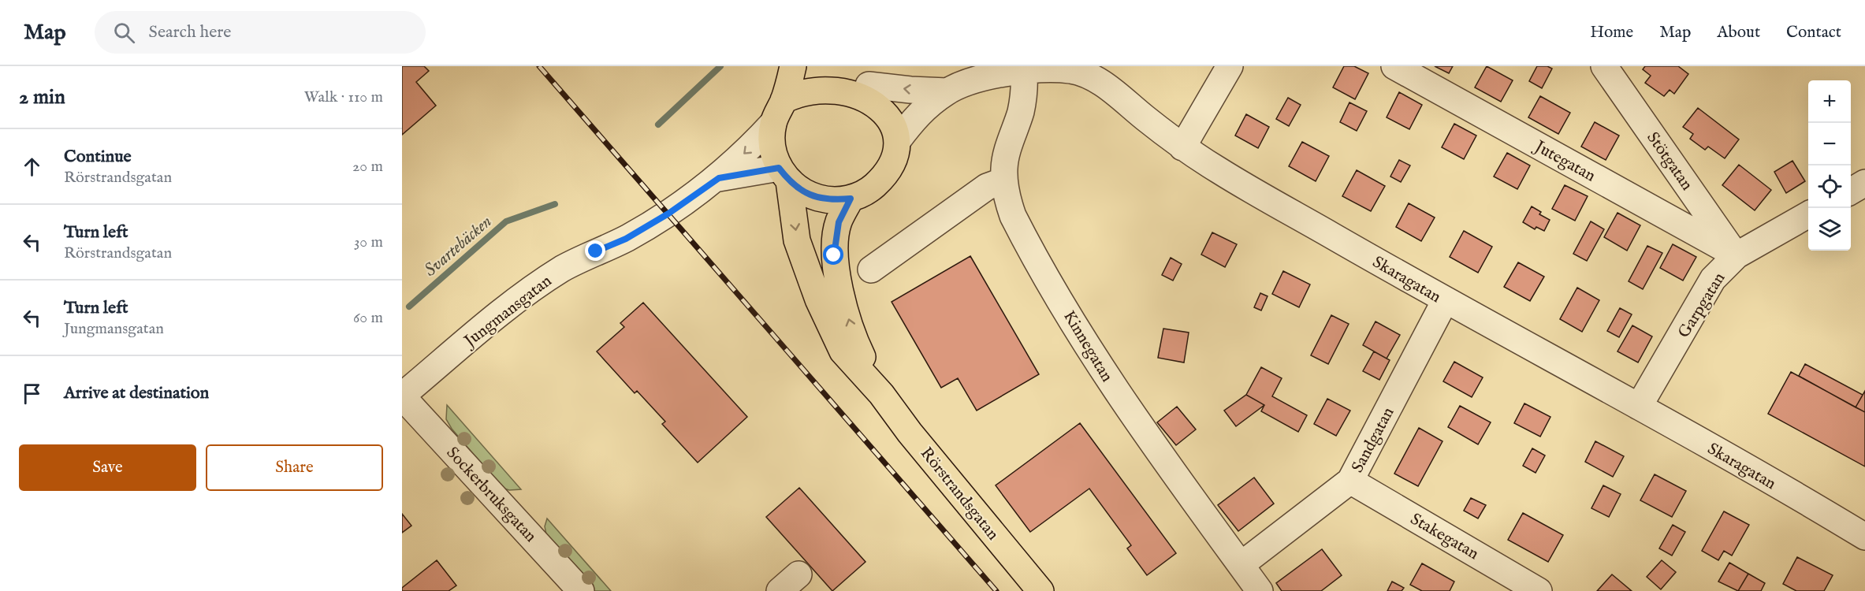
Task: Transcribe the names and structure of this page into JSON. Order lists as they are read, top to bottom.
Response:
{
  "streets": {
    "main road": ["Rörstrandsgatan"],
    "street": [
      "Jutegatan",
      "Stötgatan",
      "Skaragatan",
      "Garpgatan",
      "Jungmansgatan",
      "Kinnegatan",
      "Sandgatan",
      "Sockerbruksgatan",
      "Stakegatan"
    ]
  },
  "crossings": [
    ["Jutegatan", "Stötgatan"],
    ["Jutegatan", "Garpgatan"],
    ["Stötgatan", "Garpgatan"],
    ["Skaragatan", "Garpgatan"],
    ["Skaragatan", "Jungmansgatan"],
    ["Skaragatan", "Kinnegatan"],
    ["Skaragatan", "Sandgatan"],
    ["Skaragatan", "Rörstrandsgatan"],
    ["Jungmansgatan", "Rörstrandsgatan"],
    ["Jungmansgatan", "Sockerbruksgatan"],
    ["Kinnegatan", "Sandgatan"],
    ["Sandgatan", "Stakegatan"]
  ],
  "water": ["Svartebäcken"],
  "page": {
    "header": "Map",
    "search": "Search here",
    "nav": [
      "Home",
      "Map",
      "About",
      "Contact"
    ],
    "heading": ["2 min", "Walk · 110 m"],
    "map_buttons": ["+", "−"],
    "list": [
      ["Continue", "Rörstrandsgatan", "20 m"],
      ["Turn left", "Rörstrandsgatan", "30 m"],
      ["Turn left", "Jungmansgatan", "60 m"],
      "Arrive at destination"
    ],
    "buttons": ["Save", "Share"]
  }
}
